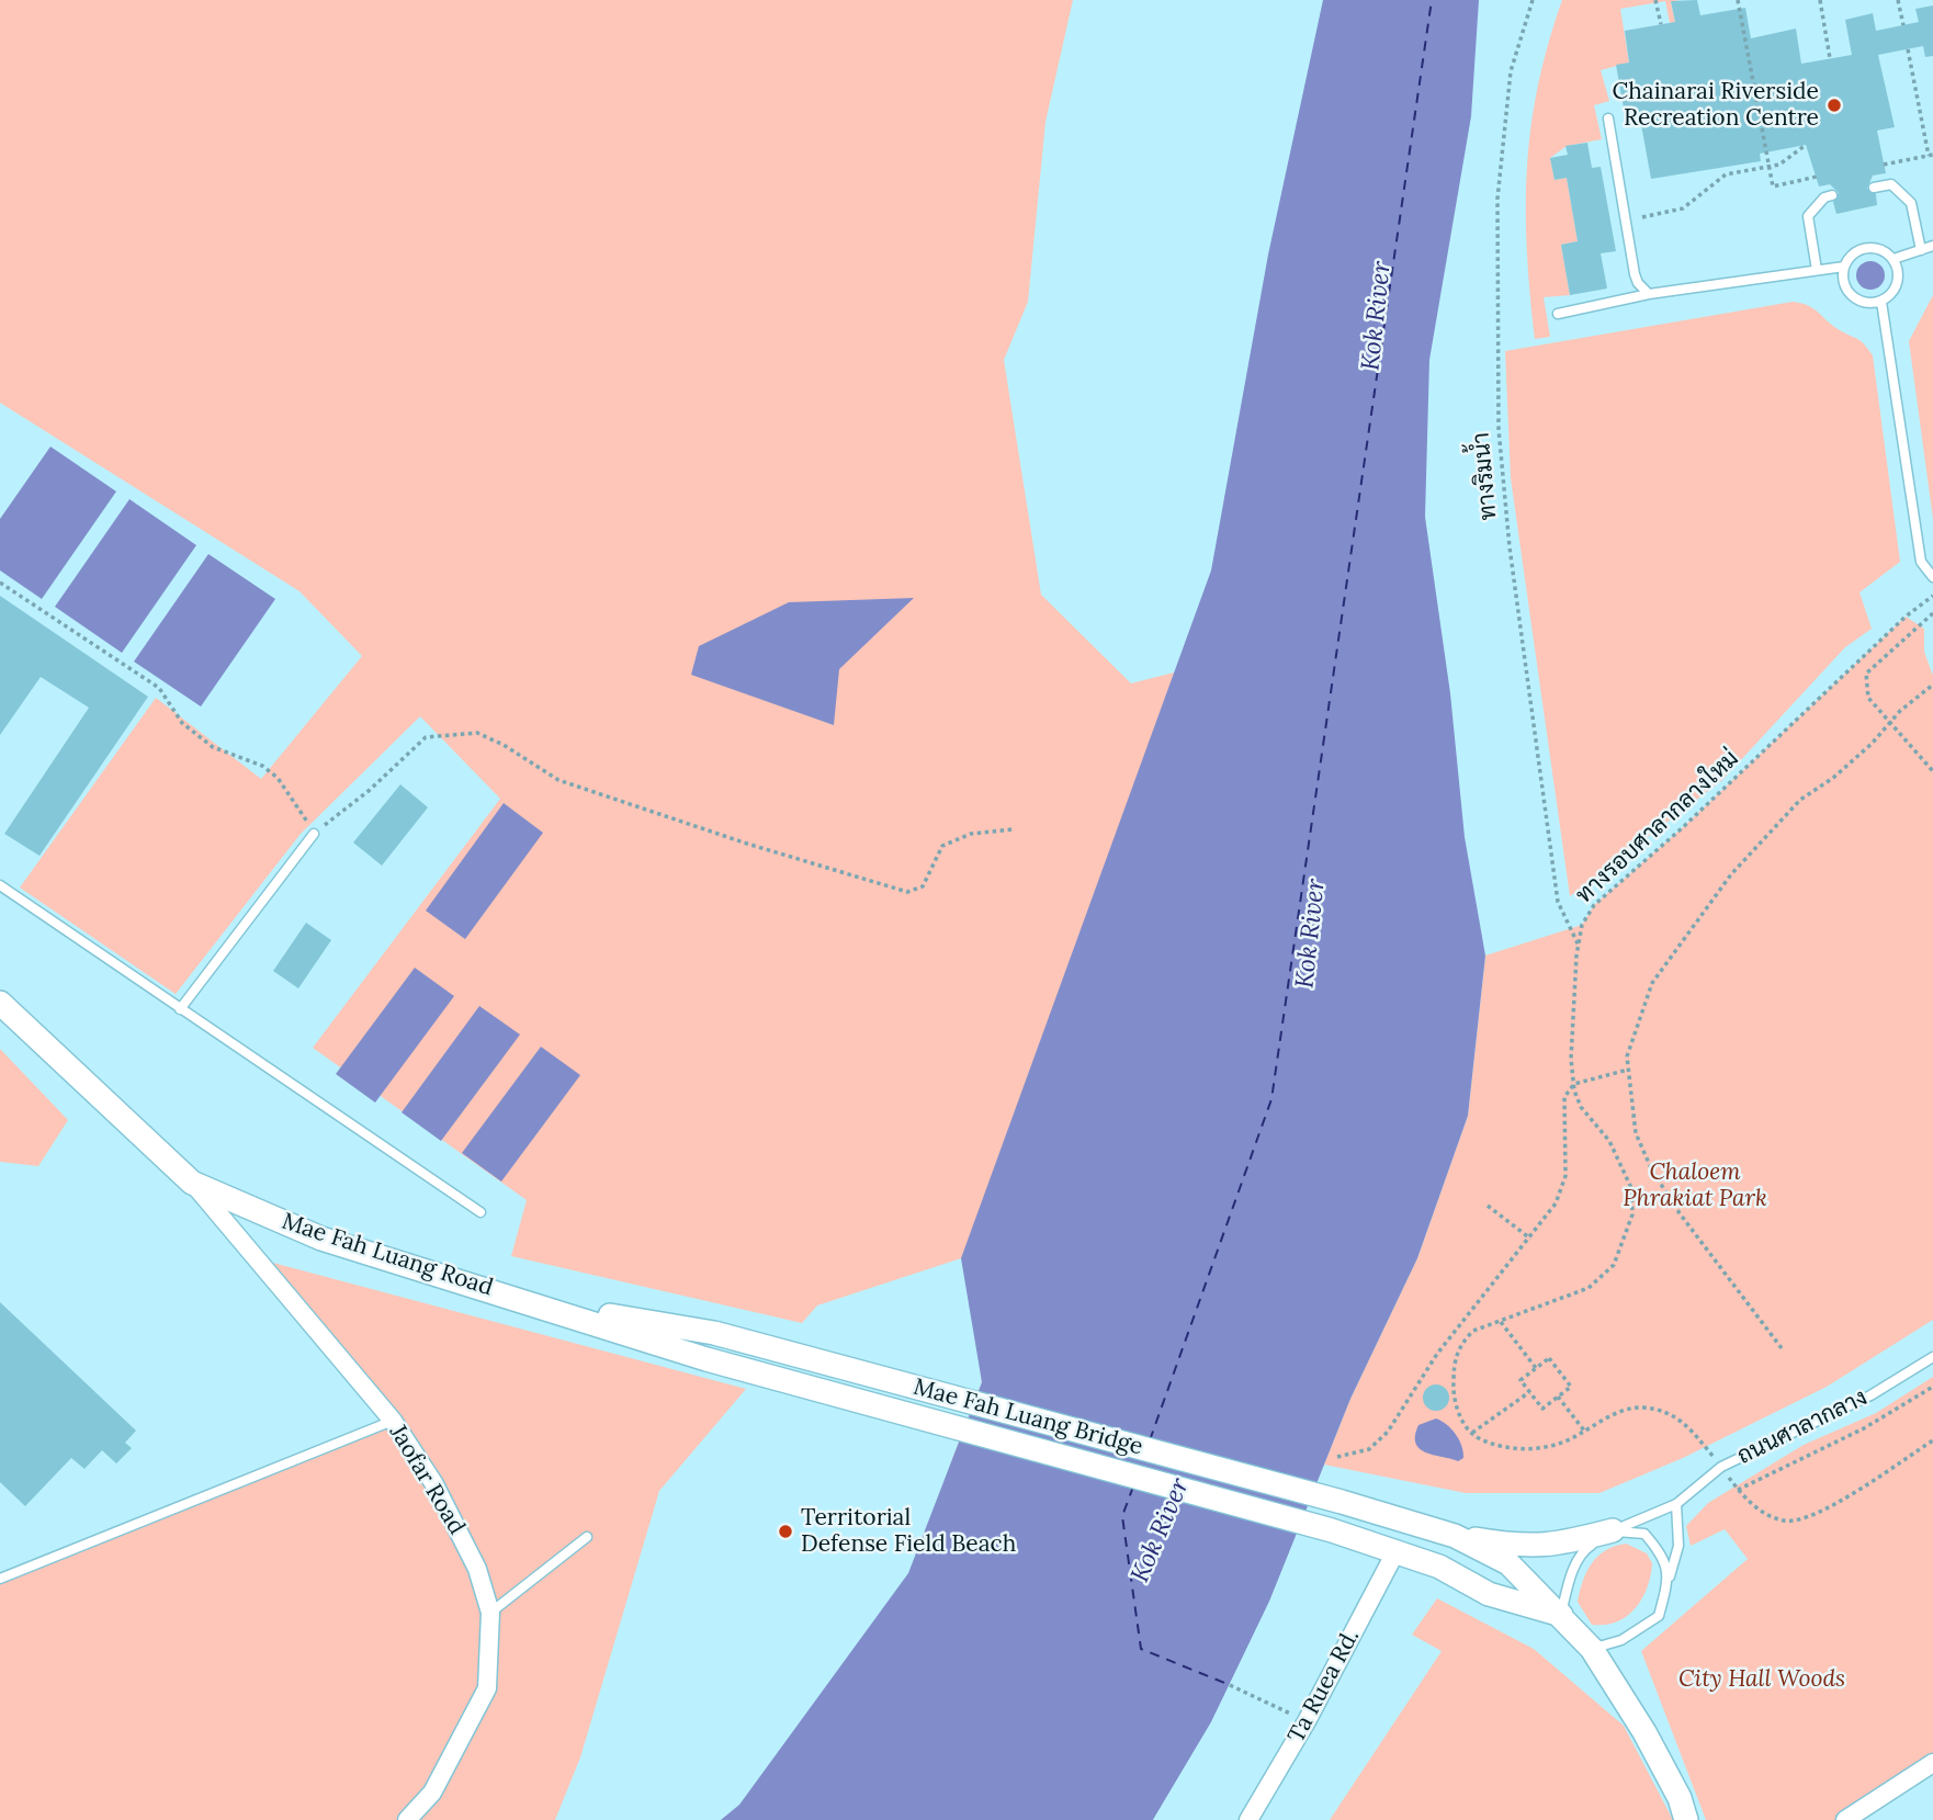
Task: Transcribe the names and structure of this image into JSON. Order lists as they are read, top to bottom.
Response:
{
  "streets": {
    "street": [
      "Mae Fah Luang Road",
      "Mae Fah Luang Bridge",
      "Jaofar Road",
      "Ta Ruea Rd."
    ],
    "lane": ["ถนนศาลากลาง"],
    "path": ["ทางริมน้ำ", "ทางรอบศาลากลางใหม่"]
  },
  "crossings": [
    ["ทางริมน้ำ", "ทางรอบศาลากลางใหม่"],
    ["Mae Fah Luang Road", "Mae Fah Luang Bridge"],
    ["Mae Fah Luang Road", "Jaofar Road"],
    ["Mae Fah Luang Bridge", "Ta Ruea Rd."]
  ],
  "water": ["Kok River"],
  "parks": ["Chaloem Phrakiat Park", "City Hall Woods"],
  "places": ["Chainarai Riverside Recreation Centre", "Territorial Defense Field Beach"]
}
